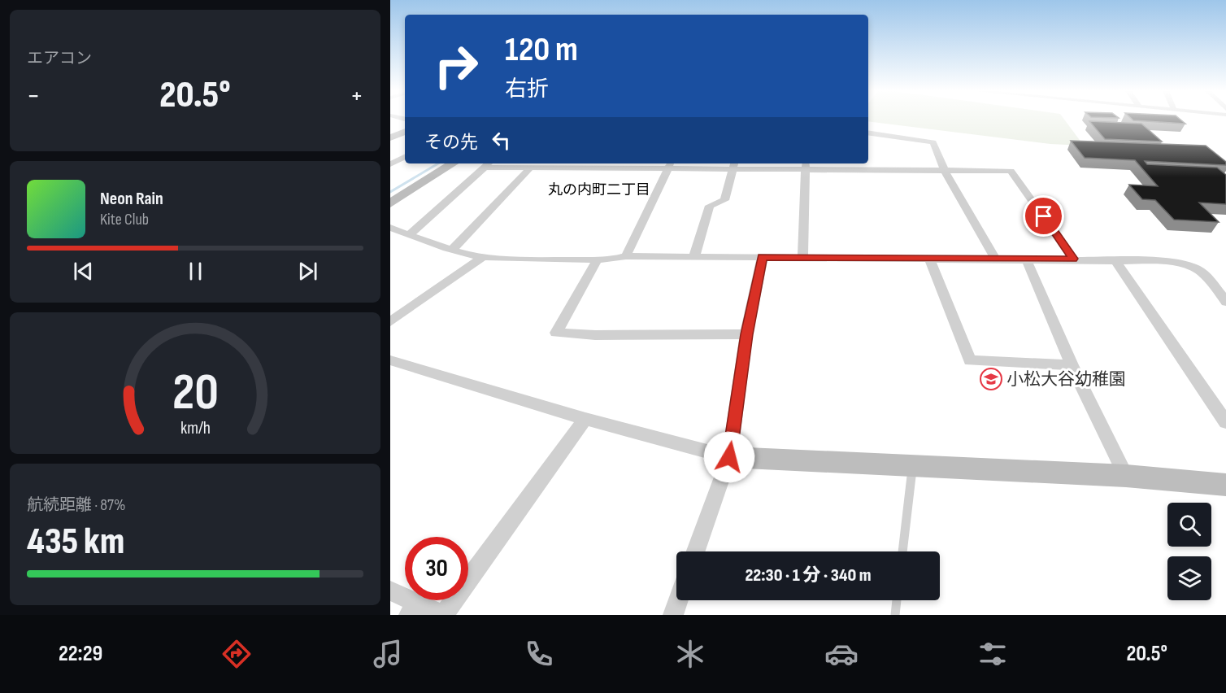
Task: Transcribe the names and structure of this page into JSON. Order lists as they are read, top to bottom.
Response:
{
  "districts": ["丸の内町二丁目"],
  "places": {
    "school or university": ["小松大谷幼稚園"]
  },
  "page": {
    "tile": [
      "エアコン",
      ["航続距離 · 87%", "435 km"]
    ],
    "turn": ["120 m", "右折"],
    "heat": ["−", "20.5°", "+"],
    "then": "その先",
    "song": ["Neon Rain", "Kite Club"],
    "limit": "30",
    "trip": "22:30 · 1 分 · 340 m",
    "tabs": ["22:29", "20.5°"],
    "gauge": ["20", "km/h"]
  }
}
